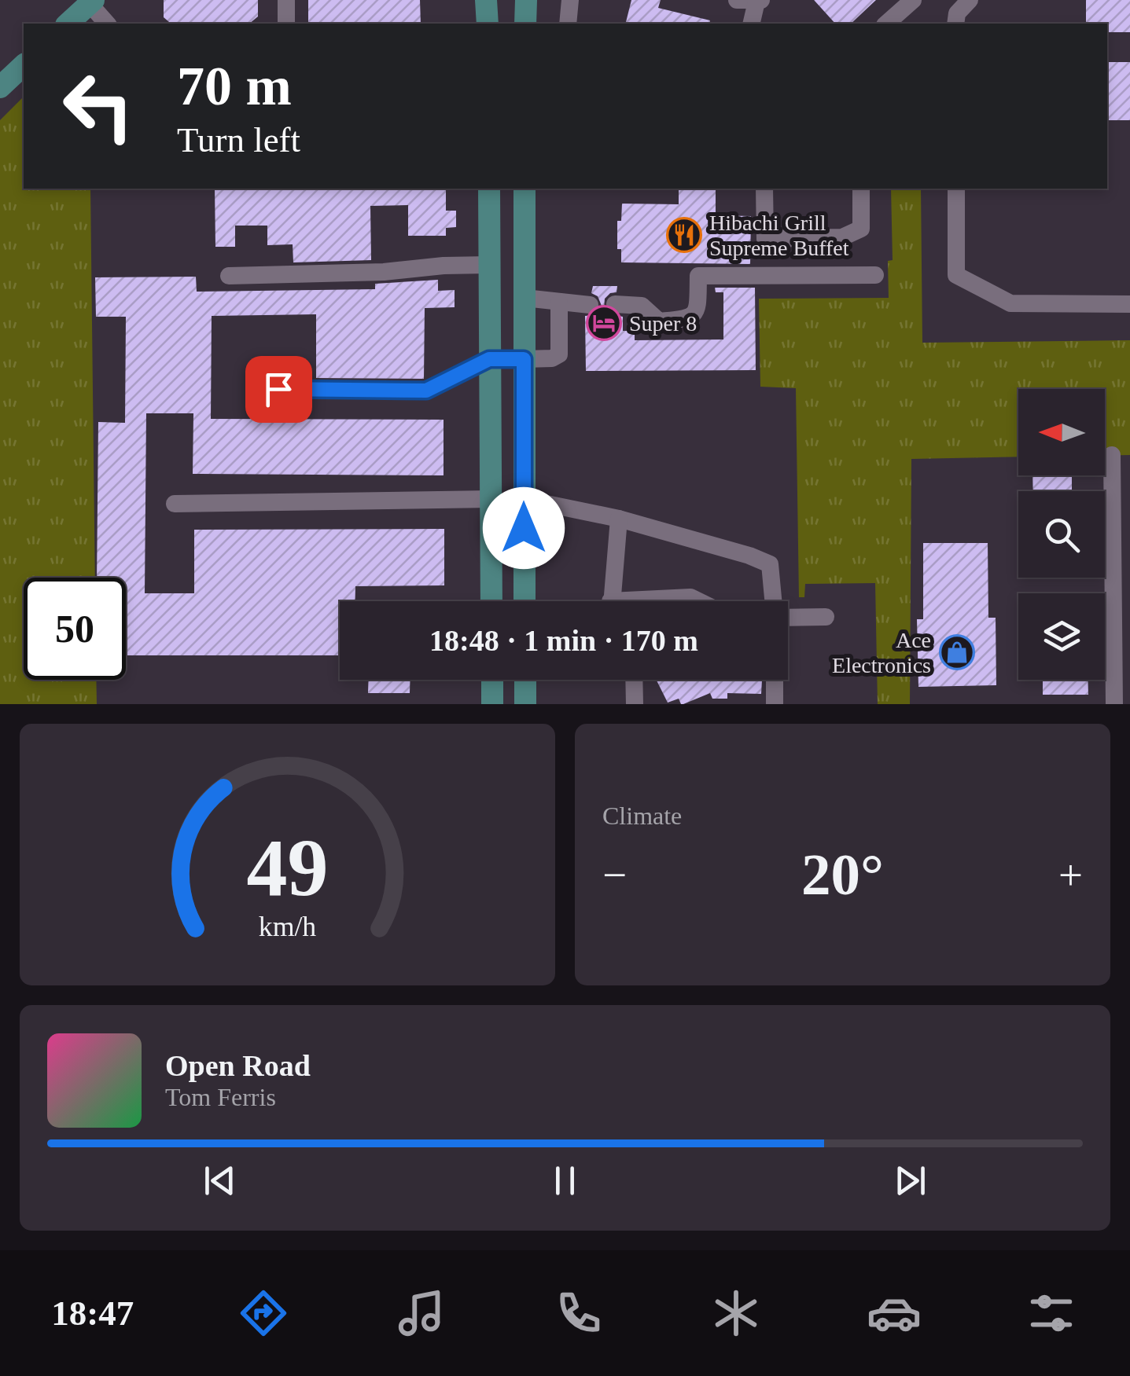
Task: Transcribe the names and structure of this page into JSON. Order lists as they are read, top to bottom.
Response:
{
  "places": {
    "restaurant": ["Hibachi Grill Supreme Buffet"],
    "hotel": ["Super 8"],
    "shop": ["Ace Electronics"]
  },
  "north": "left",
  "page": {
    "turn": ["70 m", "Turn left"],
    "limit": "50",
    "trip": "18:48 · 1 min · 170 m",
    "tile": "Climate",
    "heat": ["−", "20°", "+"],
    "song": ["Open Road", "Tom Ferris"],
    "tabs": "18:47",
    "gauge": ["49", "km/h"]
  }
}
